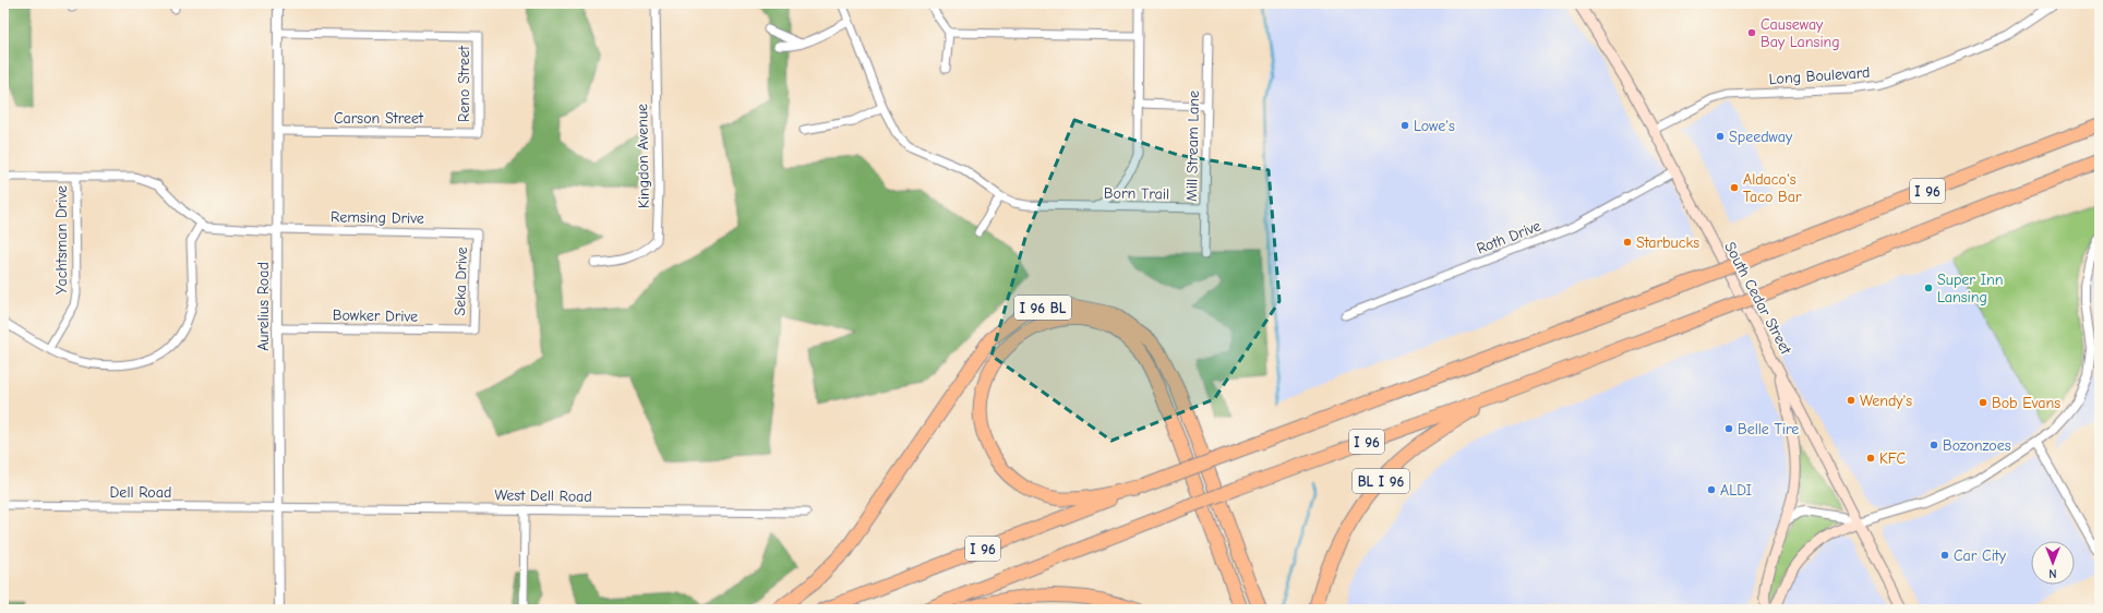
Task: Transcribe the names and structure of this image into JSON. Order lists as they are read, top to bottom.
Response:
{
  "streets": {
    "highway": ["I 96", "I 96 BL", "BL I 96"],
    "main road": ["South Cedar Street"],
    "street": [
      "Long Boulevard",
      "Reno Street",
      "Carson Street",
      "Mill Stream Lane",
      "Kingdon Avenue",
      "Born Trail",
      "Remsing Drive",
      "Roth Drive",
      "Yachtsman Drive",
      "Seka Drive",
      "Aurelius Road",
      "Bowker Drive",
      "Dell Road",
      "West Dell Road"
    ]
  },
  "crossings": [
    ["Long Boulevard", "South Cedar Street"],
    ["Reno Street", "Carson Street"],
    ["Reno Street", "Aurelius Road"],
    ["Carson Street", "Aurelius Road"],
    ["Mill Stream Lane", "Born Trail"],
    ["I 96", "I 96 BL"],
    ["I 96", "BL I 96"],
    ["Remsing Drive", "Seka Drive"],
    ["Remsing Drive", "Aurelius Road"],
    ["Roth Drive", "South Cedar Street"],
    ["Seka Drive", "Bowker Drive"],
    ["Aurelius Road", "Bowker Drive"],
    ["Aurelius Road", "Dell Road"],
    ["Aurelius Road", "West Dell Road"],
    ["Dell Road", "West Dell Road"]
  ],
  "places": [
    "Causeway Bay Lansing",
    "Lowe's",
    "Speedway",
    "Aldaco's Taco Bar",
    "Starbucks",
    "Super Inn Lansing",
    "Wendy's",
    "Bob Evans",
    "Belle Tire",
    "Bozonzoes",
    "KFC",
    "ALDI",
    "Car City"
  ],
  "north": "bottom"
}
